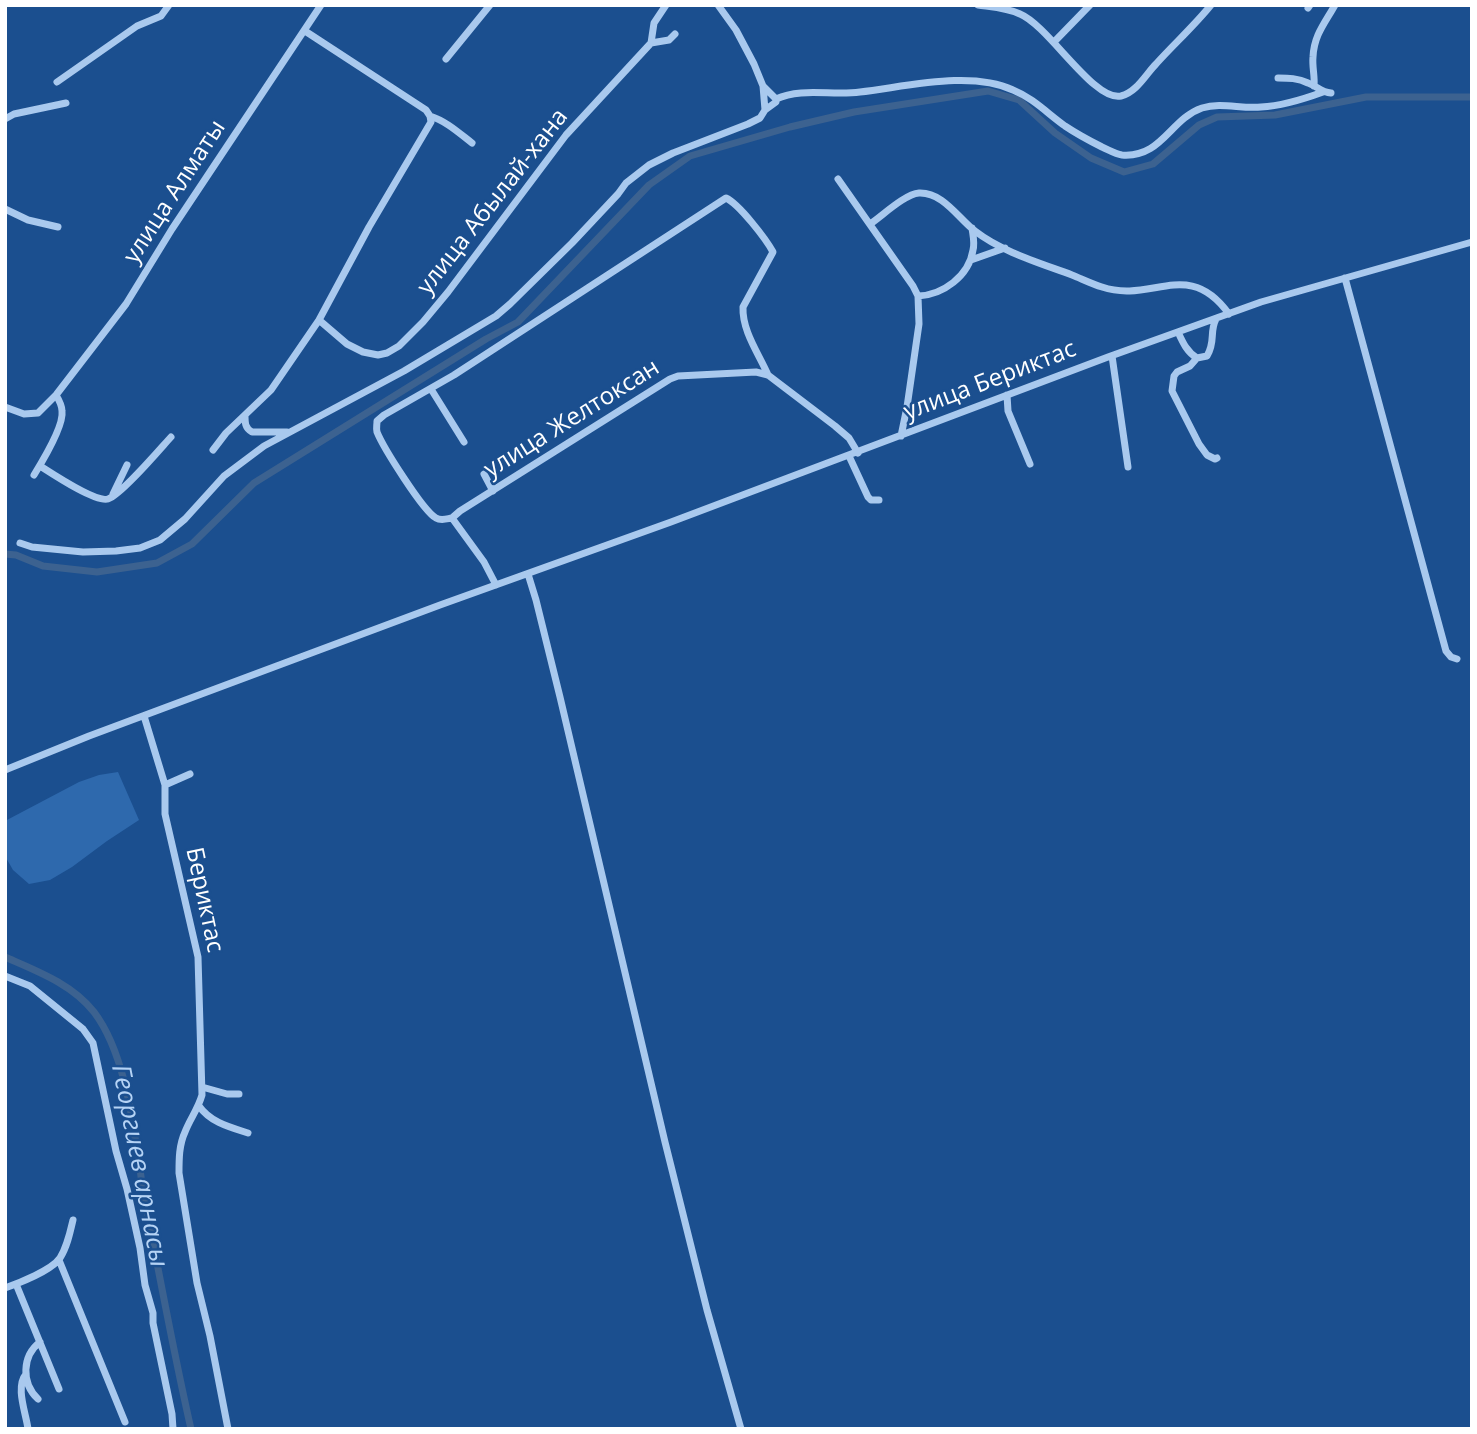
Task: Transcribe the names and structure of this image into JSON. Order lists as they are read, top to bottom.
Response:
{
  "streets": {
    "street": [
      "улица Алматы",
      "улица Абылай-хана",
      "улица Бериктас",
      "улица Желтоксан",
      "Бериктас"
    ]
  },
  "crossings": [
    ["улица Бериктас", "Бериктас"]
  ],
  "water": ["Георгиев арнасы"]
}
